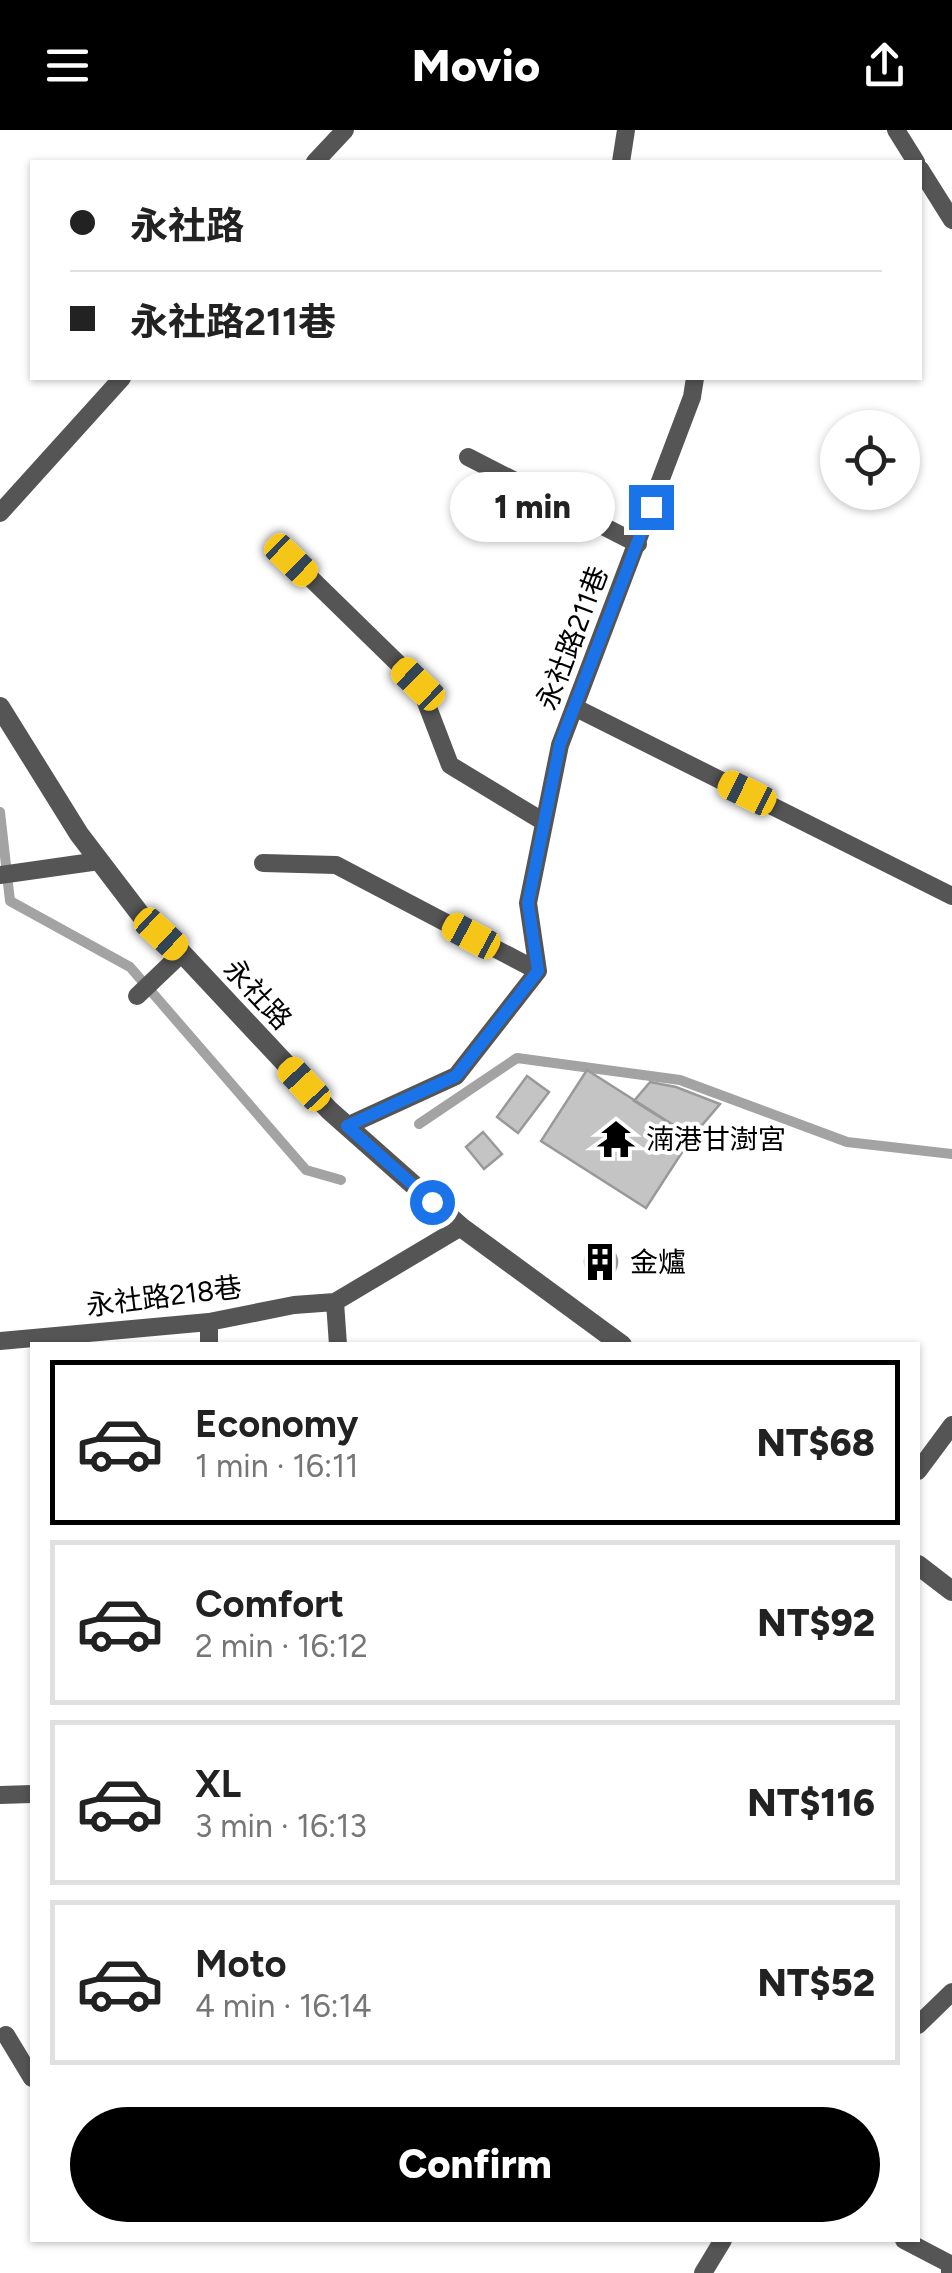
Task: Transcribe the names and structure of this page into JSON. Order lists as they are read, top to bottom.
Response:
{
  "streets": {
    "street": ["永社路"],
    "lane": ["永社路211巷", "永社路218巷"]
  },
  "places": {
    "temple": ["湳港甘澍宮"],
    "building": ["金爐"]
  },
  "page": {
    "header": "Movio",
    "banner": ["永社路", "永社路211巷"],
    "bubble": "1 min",
    "list": [
      {
        "name": "Economy",
        "note": "1 min · 16:11",
        "value": "NT$68"
      },
      {
        "name": "Comfort",
        "note": "2 min · 16:12",
        "value": "NT$92"
      },
      {
        "name": "XL",
        "note": "3 min · 16:13",
        "value": "NT$116"
      },
      {
        "name": "Moto",
        "note": "4 min · 16:14",
        "value": "NT$52"
      }
    ],
    "buttons": "Confirm"
  }
}
